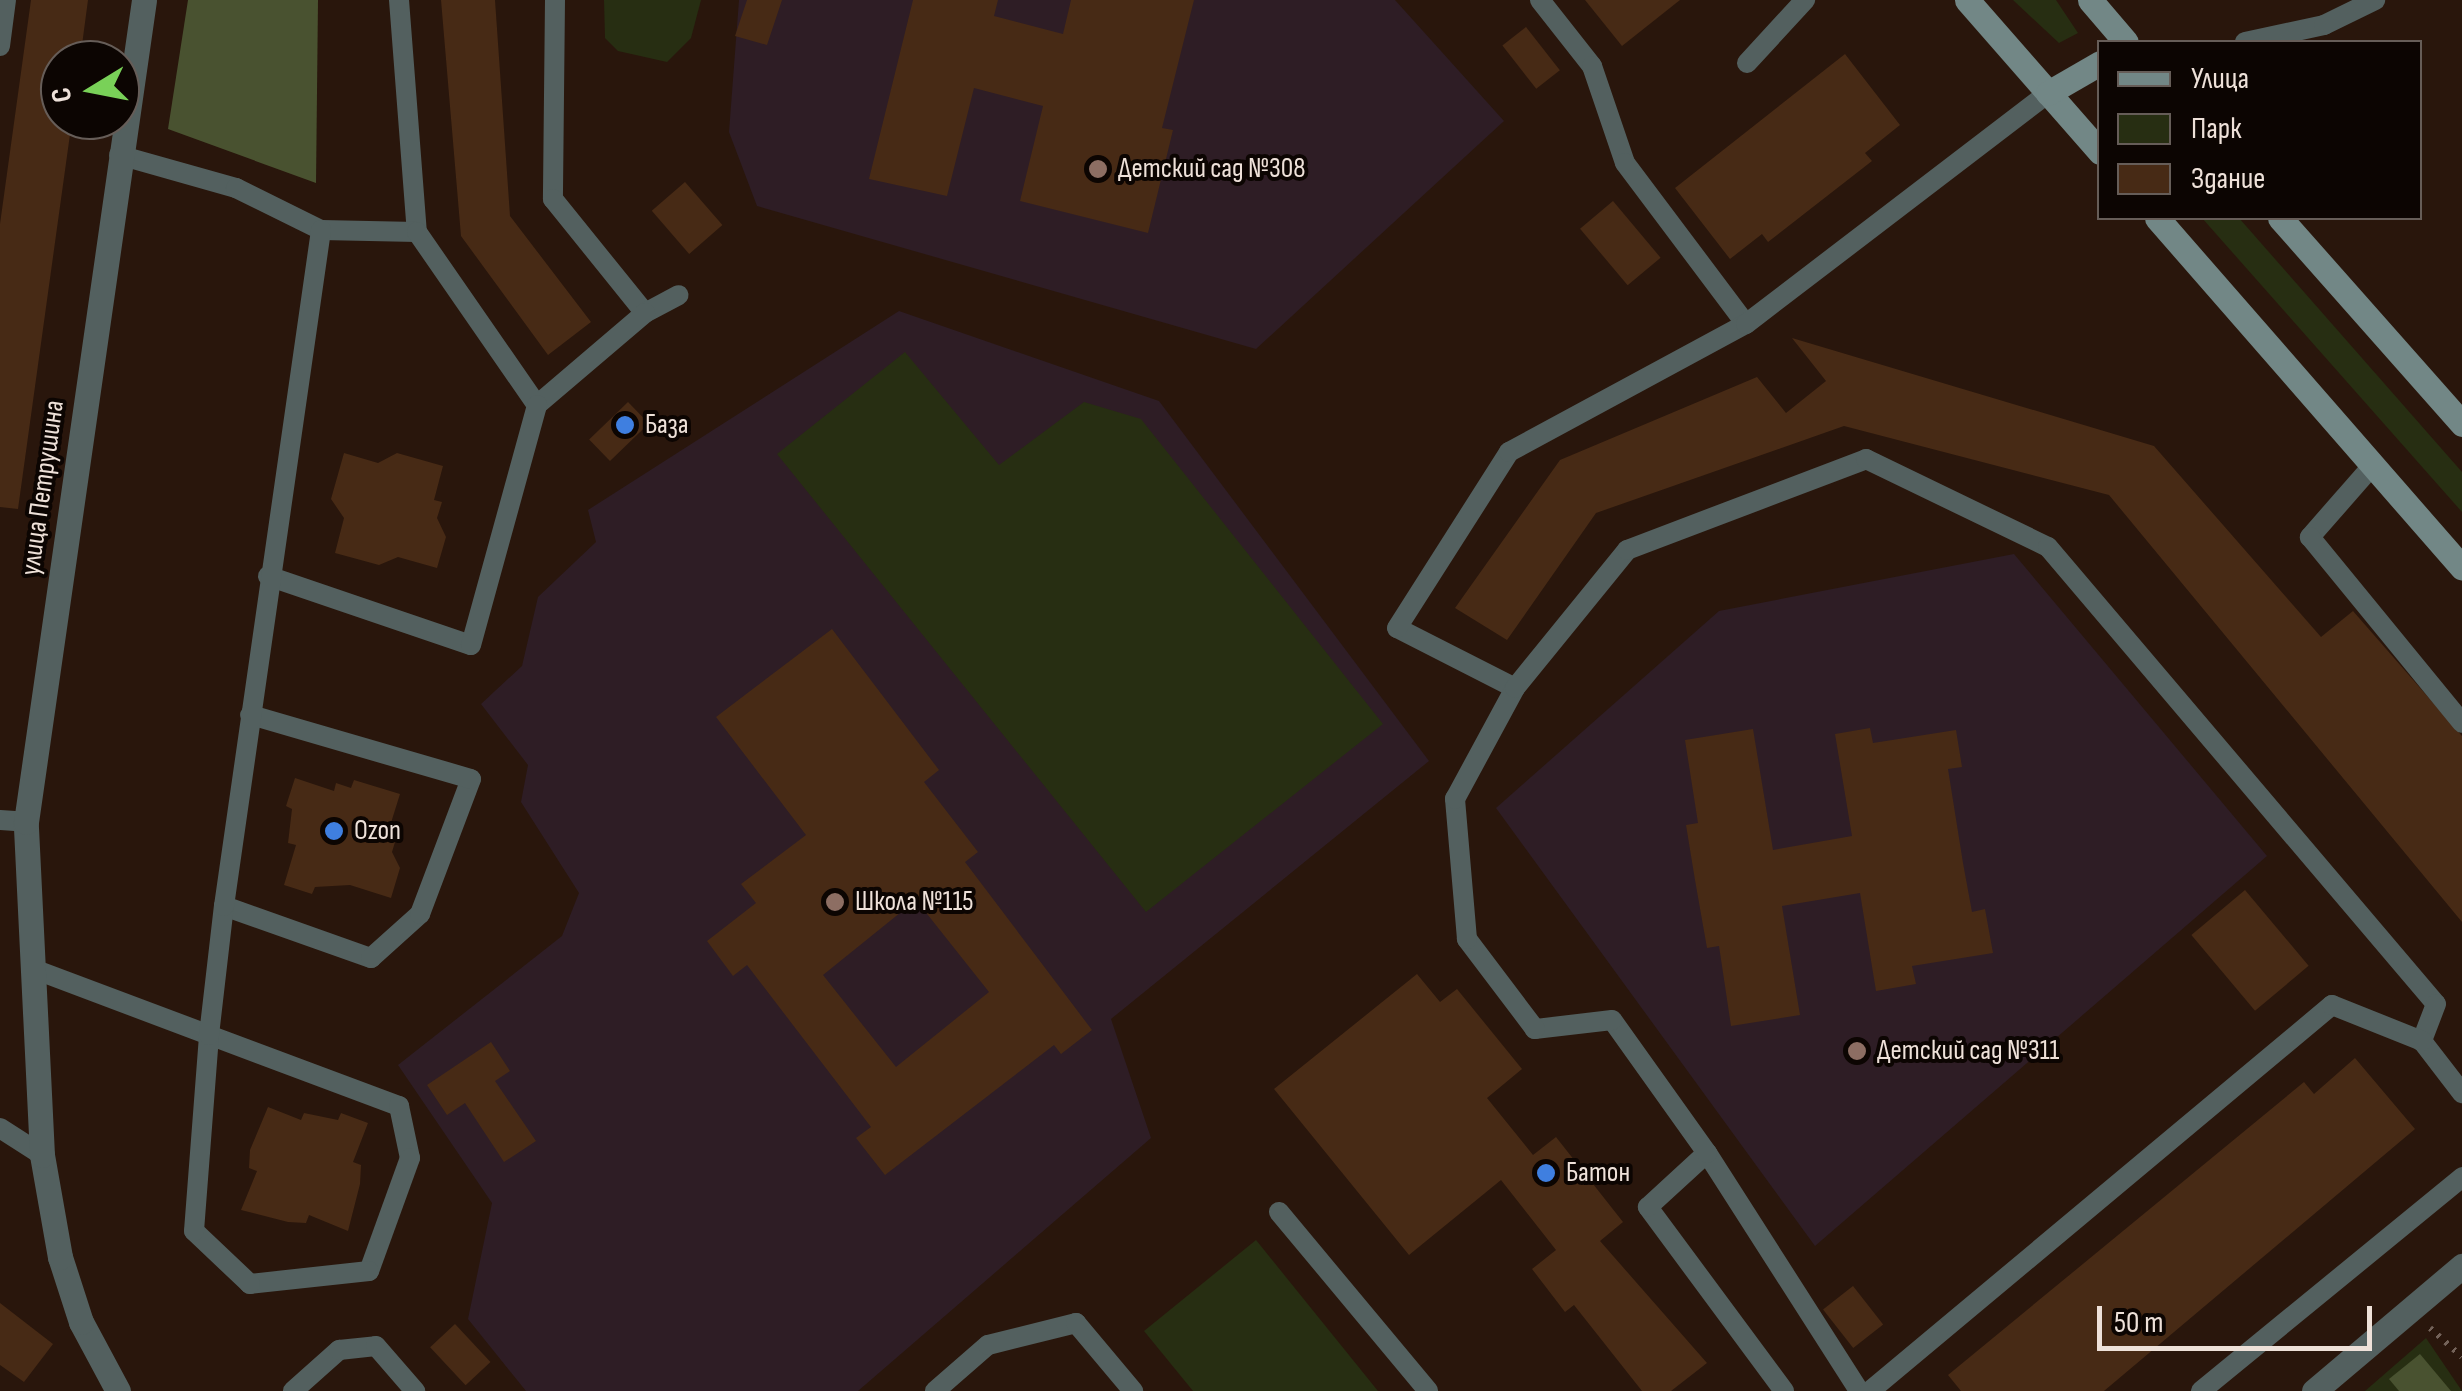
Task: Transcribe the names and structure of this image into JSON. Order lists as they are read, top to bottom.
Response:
{
  "streets": {
    "street": ["улица Петрушина"]
  },
  "places": [
    "Детский сад №308",
    "База",
    "Ozon",
    "Школа №115",
    "Детский сад №311",
    "Батон"
  ],
  "legend": ["Улица", "Парк", "Здание"],
  "scale_bar": "50 m",
  "north": "left"
}
